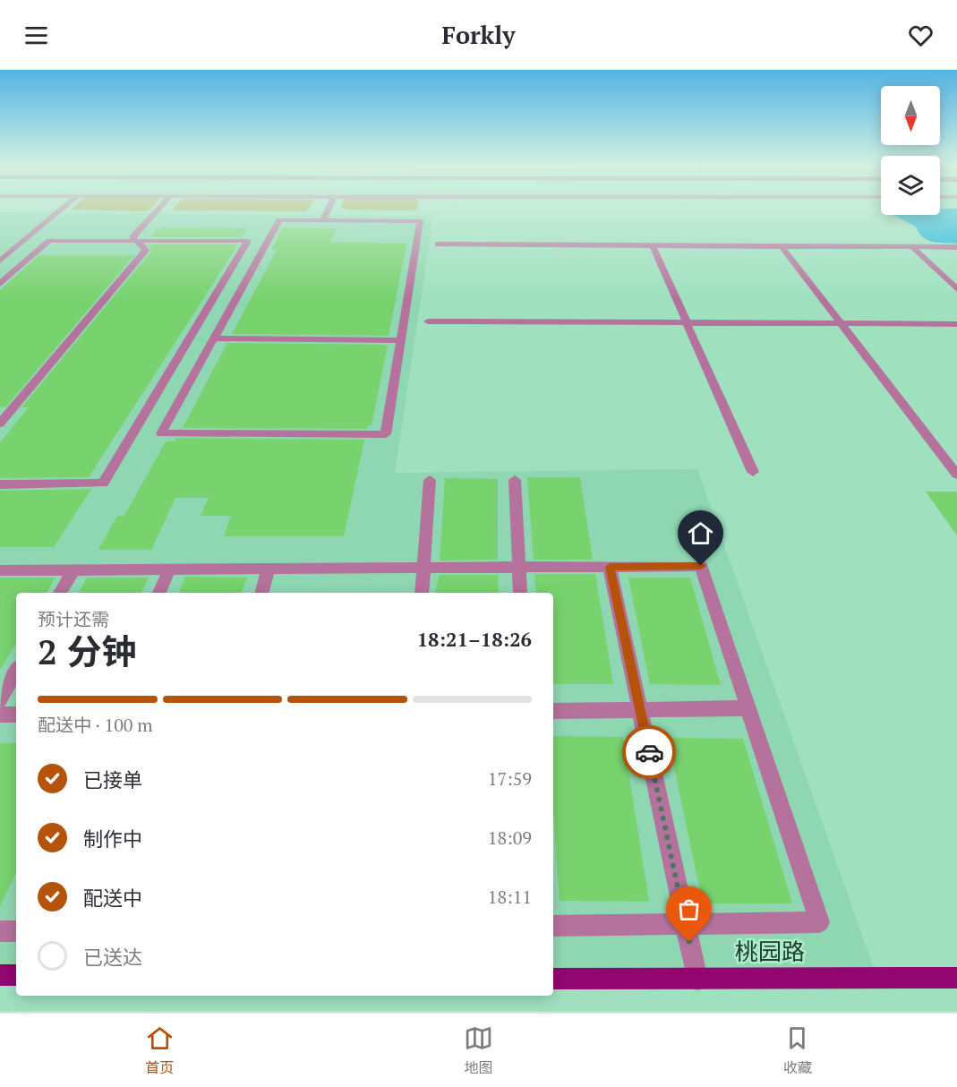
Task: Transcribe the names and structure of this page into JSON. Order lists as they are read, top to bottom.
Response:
{
  "streets": {
    "main road": ["桃园路"]
  },
  "north": "bottom",
  "page": {
    "header": "Forkly",
    "heading": ["2 分钟", "预计还需", "18:21–18:26"],
    "bar": "配送中 · 100 m",
    "list": [
      ["已接单", "17:59"],
      ["制作中", "18:09"],
      ["配送中", "18:11"],
      "已送达"
    ],
    "tabs": ["首页", "地图", "收藏"]
  }
}
